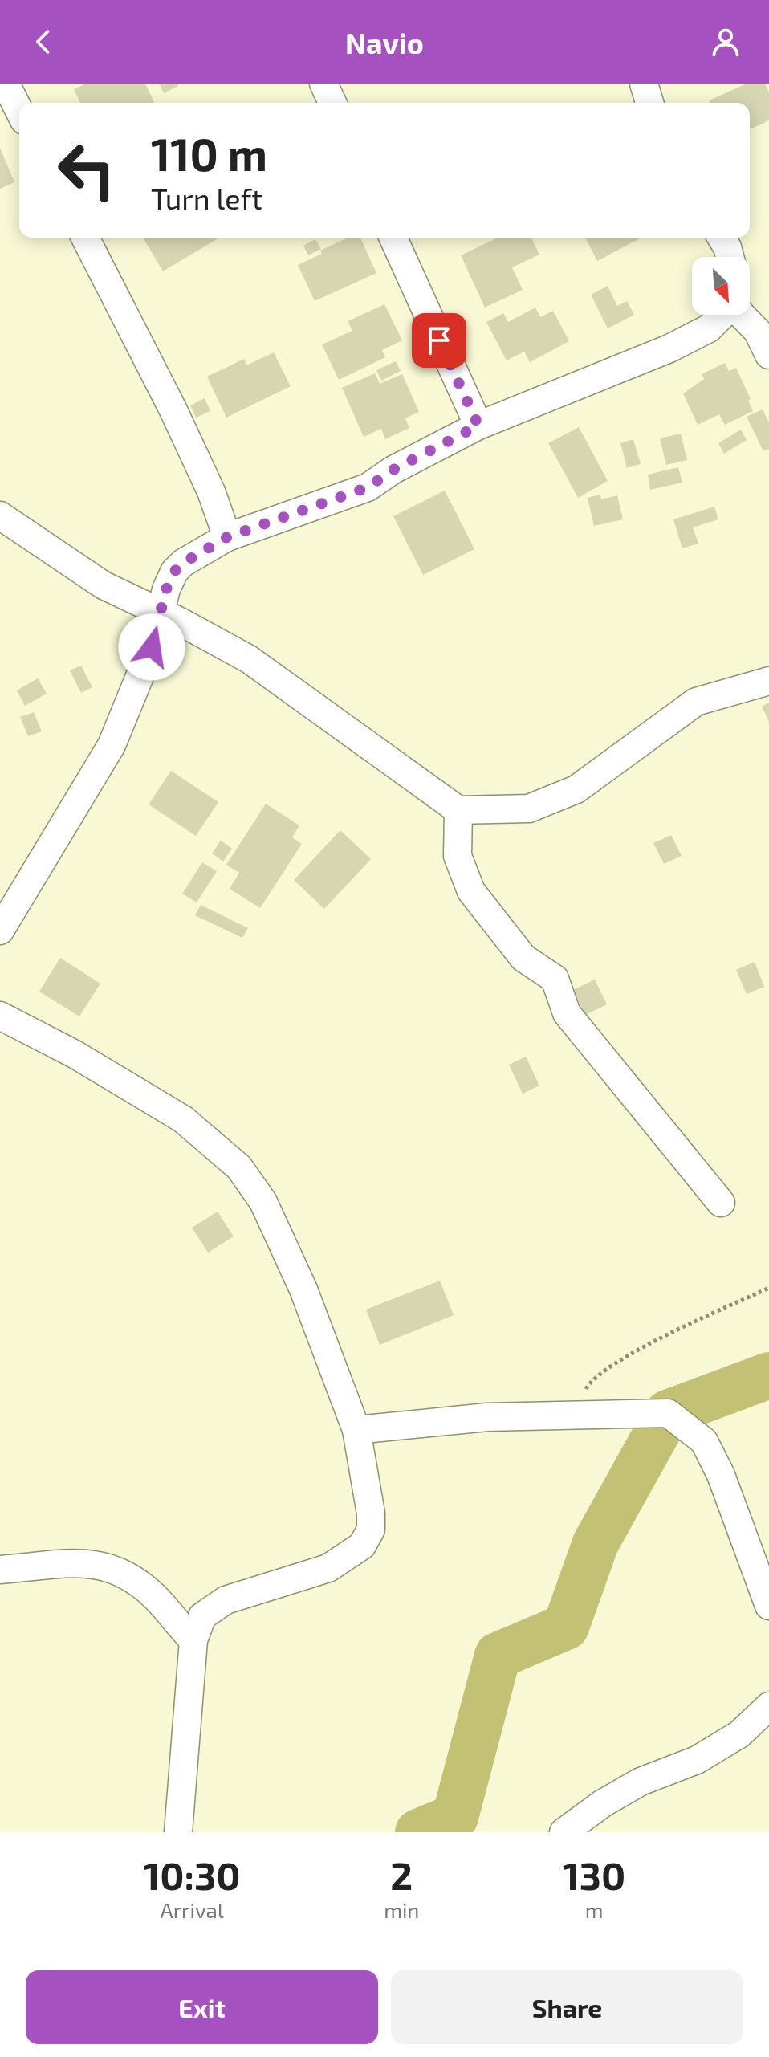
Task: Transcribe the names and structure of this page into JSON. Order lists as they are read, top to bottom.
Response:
{
  "north": "bottom right",
  "page": {
    "header": "Navio",
    "turn": ["110 m", "Turn left"],
    "eta": [
      "10:30",
      "Arrival",
      "2",
      "min",
      "130",
      "m"
    ],
    "buttons": ["Exit", "Share"]
  }
}
